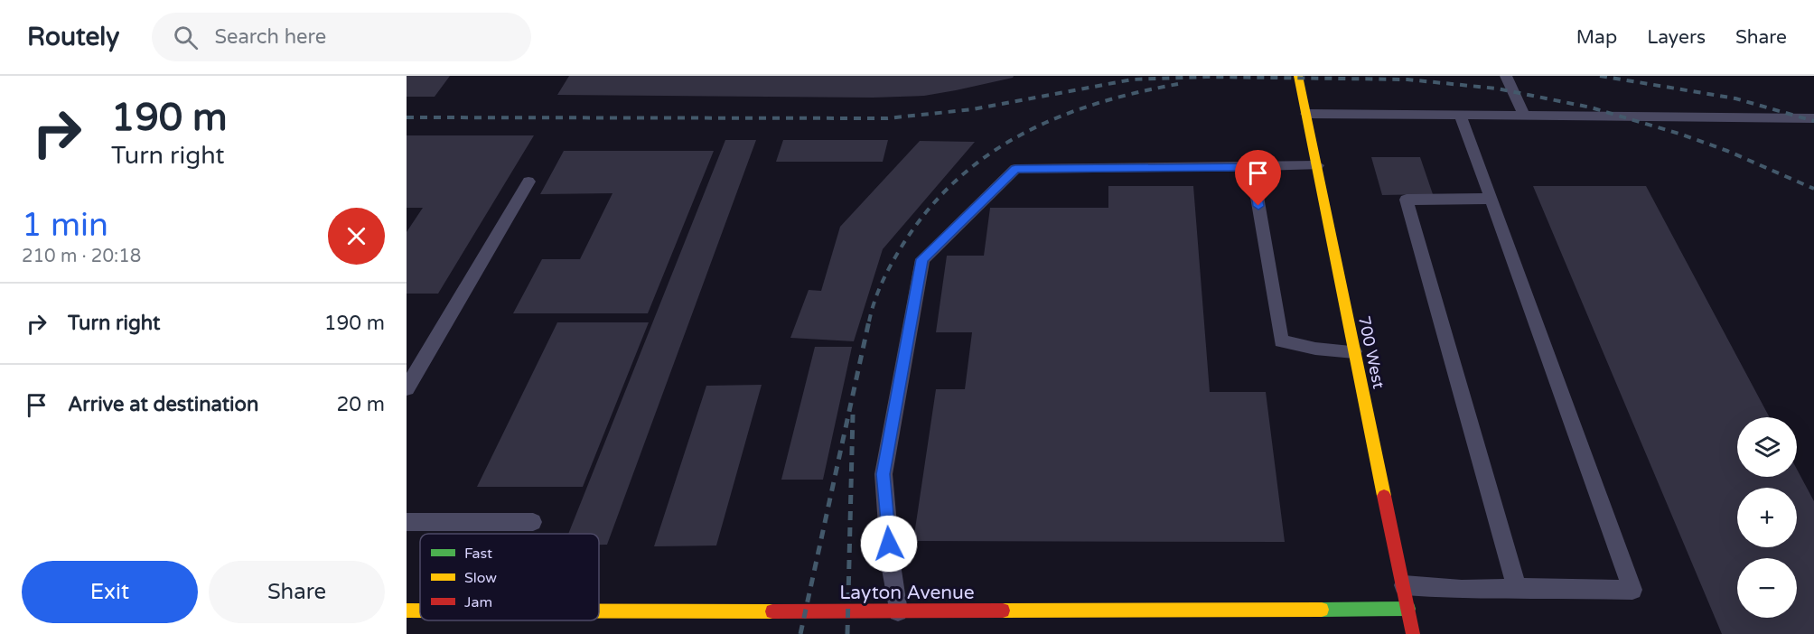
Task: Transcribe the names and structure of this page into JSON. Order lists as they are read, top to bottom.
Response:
{
  "streets": {
    "street": ["700 West", "Layton Avenue"]
  },
  "crossings": [
    ["700 West", "Layton Avenue"]
  ],
  "legend": ["Fast", "Slow", "Jam"],
  "page": {
    "header": "Routely",
    "search": "Search here",
    "nav": ["Map", "Layers", "Share"],
    "turn": ["190 m", "Turn right"],
    "heading": ["1 min", "210 m · 20:18"],
    "list": [
      {
        "name": "Turn right",
        "value": "190 m"
      },
      {
        "name": "Arrive at destination",
        "value": "20 m"
      }
    ],
    "map_buttons": ["+", "−"],
    "buttons": ["Exit", "Share"]
  }
}
